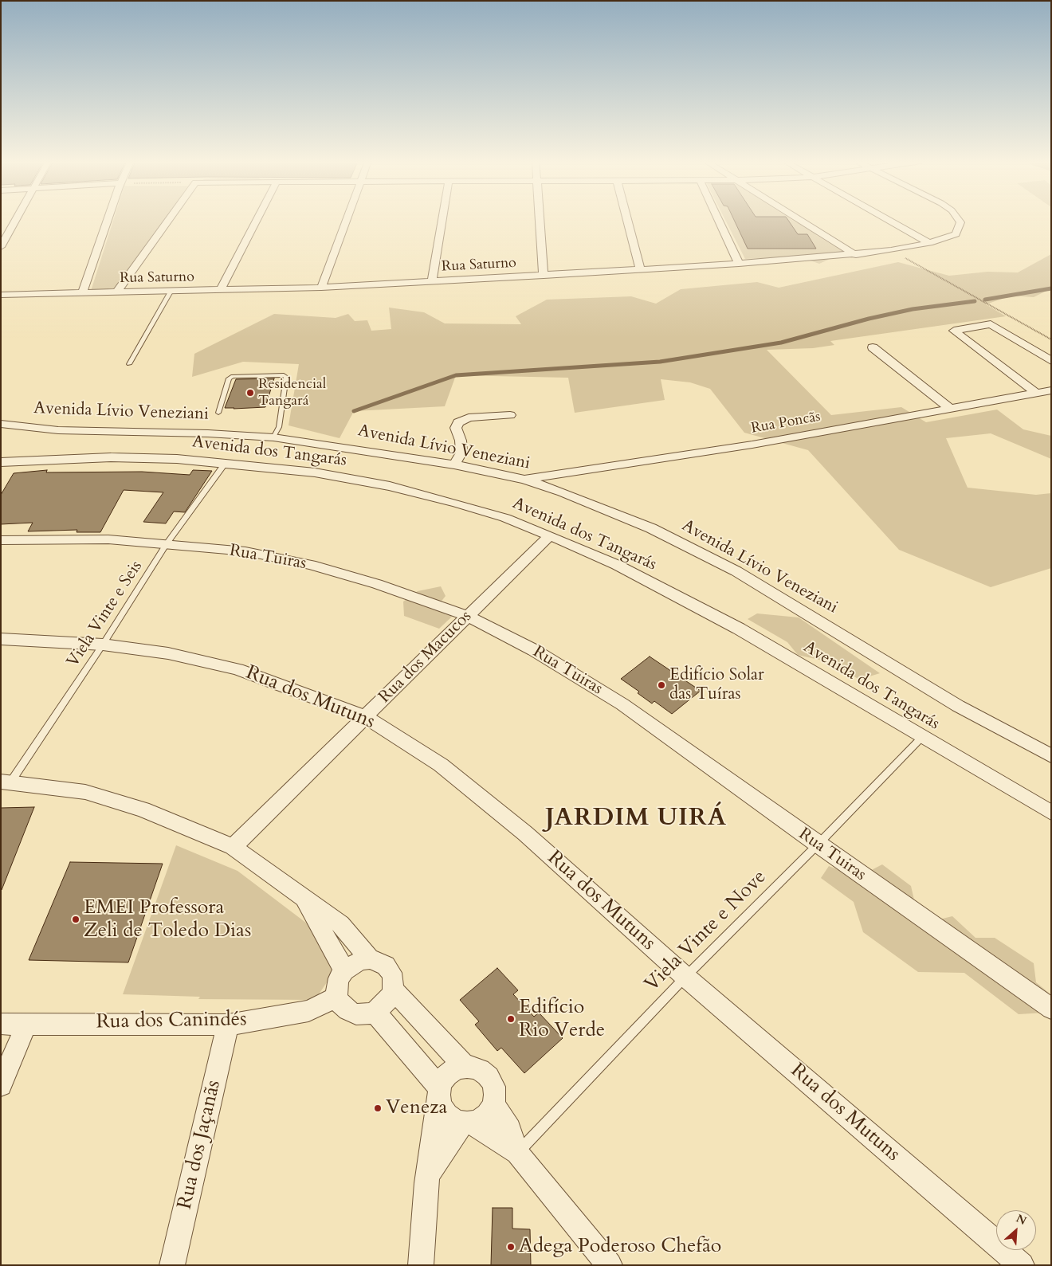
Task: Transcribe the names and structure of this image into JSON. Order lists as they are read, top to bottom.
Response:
{
  "streets": {
    "street": [
      "Rua Saturno",
      "Avenida Lívio Veneziani",
      "Rua Poncãs",
      "Avenida dos Tangarás",
      "Rua Tuiras",
      "Rua dos Macucos",
      "Rua dos Mutuns",
      "Rua dos Canindés",
      "Rua dos Jaçanãs"
    ],
    "lane": ["Viela Vinte e Seis", "Viela Vinte e Nove"]
  },
  "crossings": [
    ["Avenida Lívio Veneziani", "Rua Poncãs"],
    ["Avenida dos Tangarás", "Viela Vinte e Seis"],
    ["Avenida dos Tangarás", "Rua dos Macucos"],
    ["Avenida dos Tangarás", "Viela Vinte e Nove"],
    ["Rua Tuiras", "Viela Vinte e Seis"],
    ["Rua Tuiras", "Rua dos Macucos"],
    ["Rua Tuiras", "Viela Vinte e Nove"],
    ["Viela Vinte e Seis", "Rua dos Mutuns"],
    ["Rua dos Macucos", "Rua dos Mutuns"],
    ["Rua dos Mutuns", "Viela Vinte e Nove"],
    ["Rua dos Canindés", "Rua dos Jaçanãs"]
  ],
  "districts": ["JARDIM UIRÁ"],
  "places": [
    "Residencial Tangará",
    "Edifício Solar das Tuíras",
    "EMEI Professora Zeli de Toledo Dias",
    "Edifício Rio Verde",
    "Veneza",
    "Adega Poderoso Chefão"
  ],
  "north": "top right"
}
